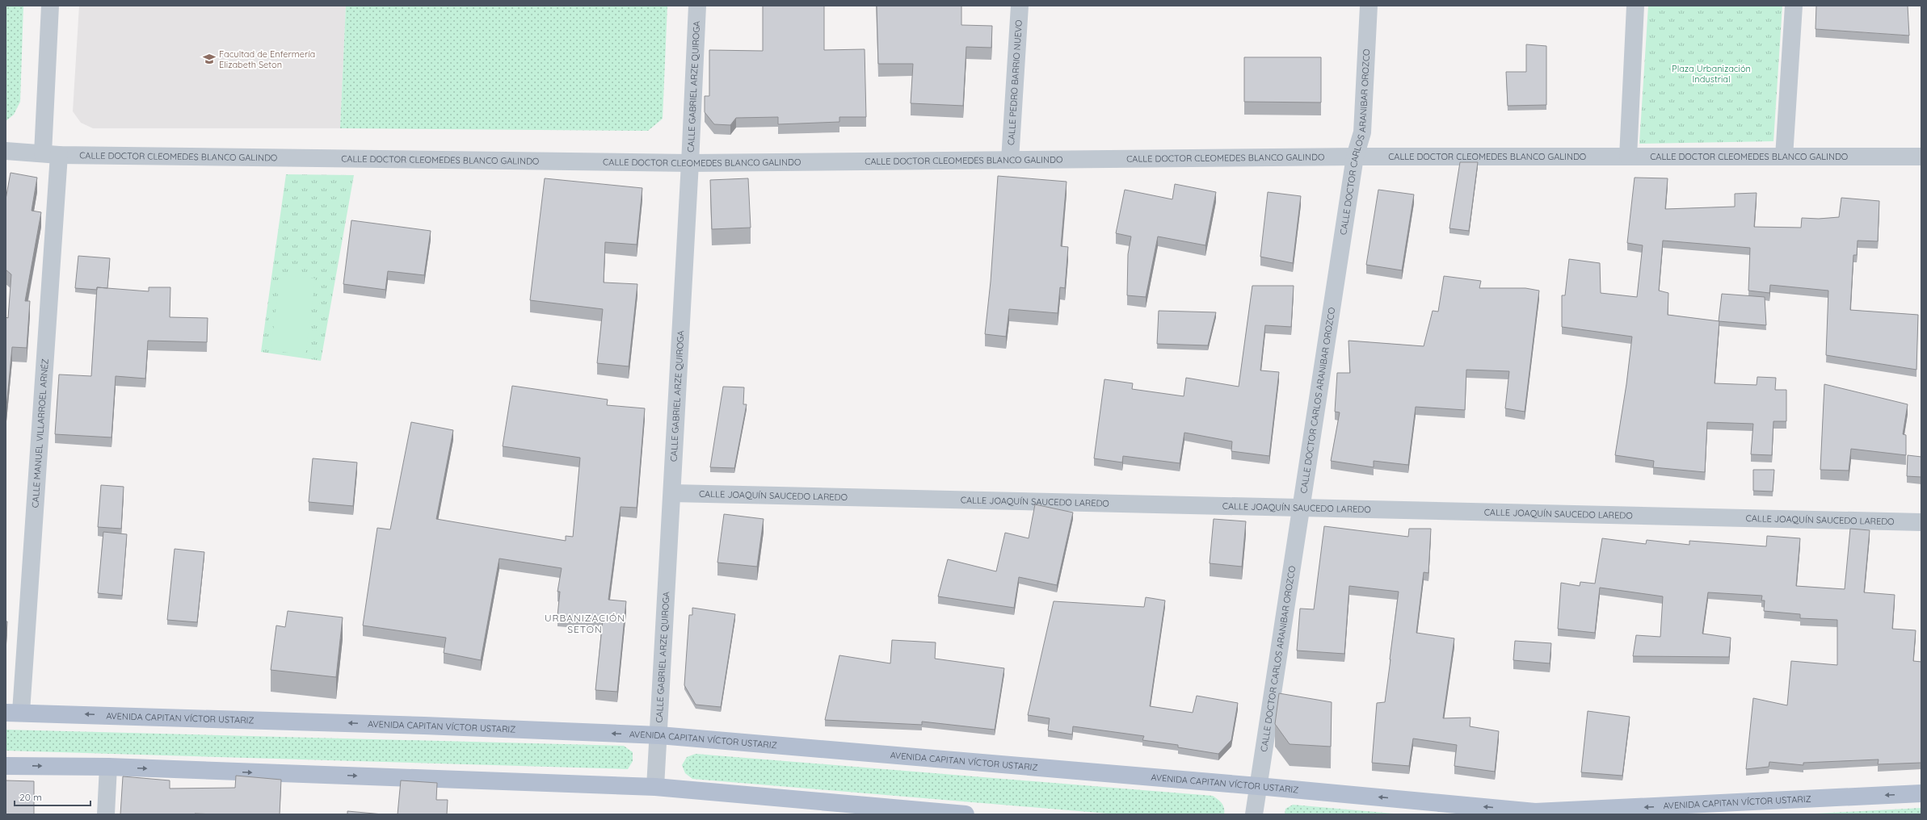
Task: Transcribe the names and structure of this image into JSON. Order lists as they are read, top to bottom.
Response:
{
  "streets": {
    "main road": ["AVENIDA CAPITAN VÍCTOR USTARIZ"],
    "street": [
      "CALLE PEDRO BARRIO NUEVO",
      "CALLE GABRIEL ARZE QUIROGA",
      "CALLE DOCTOR CARLOS ARANIBAR OROZCO",
      "CALLE DOCTOR CLEOMEDES BLANCO GALINDO",
      "CALLE MANUEL VILLARROEL ARNÉZ",
      "CALLE JOAQUÍN SAUCEDO LAREDO"
    ]
  },
  "crossings": [
    ["CALLE PEDRO BARRIO NUEVO", "CALLE DOCTOR CLEOMEDES BLANCO GALINDO"],
    ["CALLE GABRIEL ARZE QUIROGA", "CALLE DOCTOR CLEOMEDES BLANCO GALINDO"],
    ["CALLE GABRIEL ARZE QUIROGA", "CALLE JOAQUÍN SAUCEDO LAREDO"],
    ["CALLE GABRIEL ARZE QUIROGA", "AVENIDA CAPITAN VÍCTOR USTARIZ"],
    ["CALLE DOCTOR CARLOS ARANIBAR OROZCO", "CALLE DOCTOR CLEOMEDES BLANCO GALINDO"],
    ["CALLE DOCTOR CARLOS ARANIBAR OROZCO", "CALLE JOAQUÍN SAUCEDO LAREDO"],
    ["CALLE DOCTOR CARLOS ARANIBAR OROZCO", "AVENIDA CAPITAN VÍCTOR USTARIZ"],
    ["CALLE DOCTOR CLEOMEDES BLANCO GALINDO", "CALLE MANUEL VILLARROEL ARNÉZ"],
    ["CALLE MANUEL VILLARROEL ARNÉZ", "AVENIDA CAPITAN VÍCTOR USTARIZ"]
  ],
  "districts": ["URBANIZACIÓN SETON"],
  "parks": ["Plaza Urbanización Industrial"],
  "places": {
    "school or university": ["Facultad de Enfermería Elizabeth Seton"]
  },
  "scale_bar": "20 m"
}
